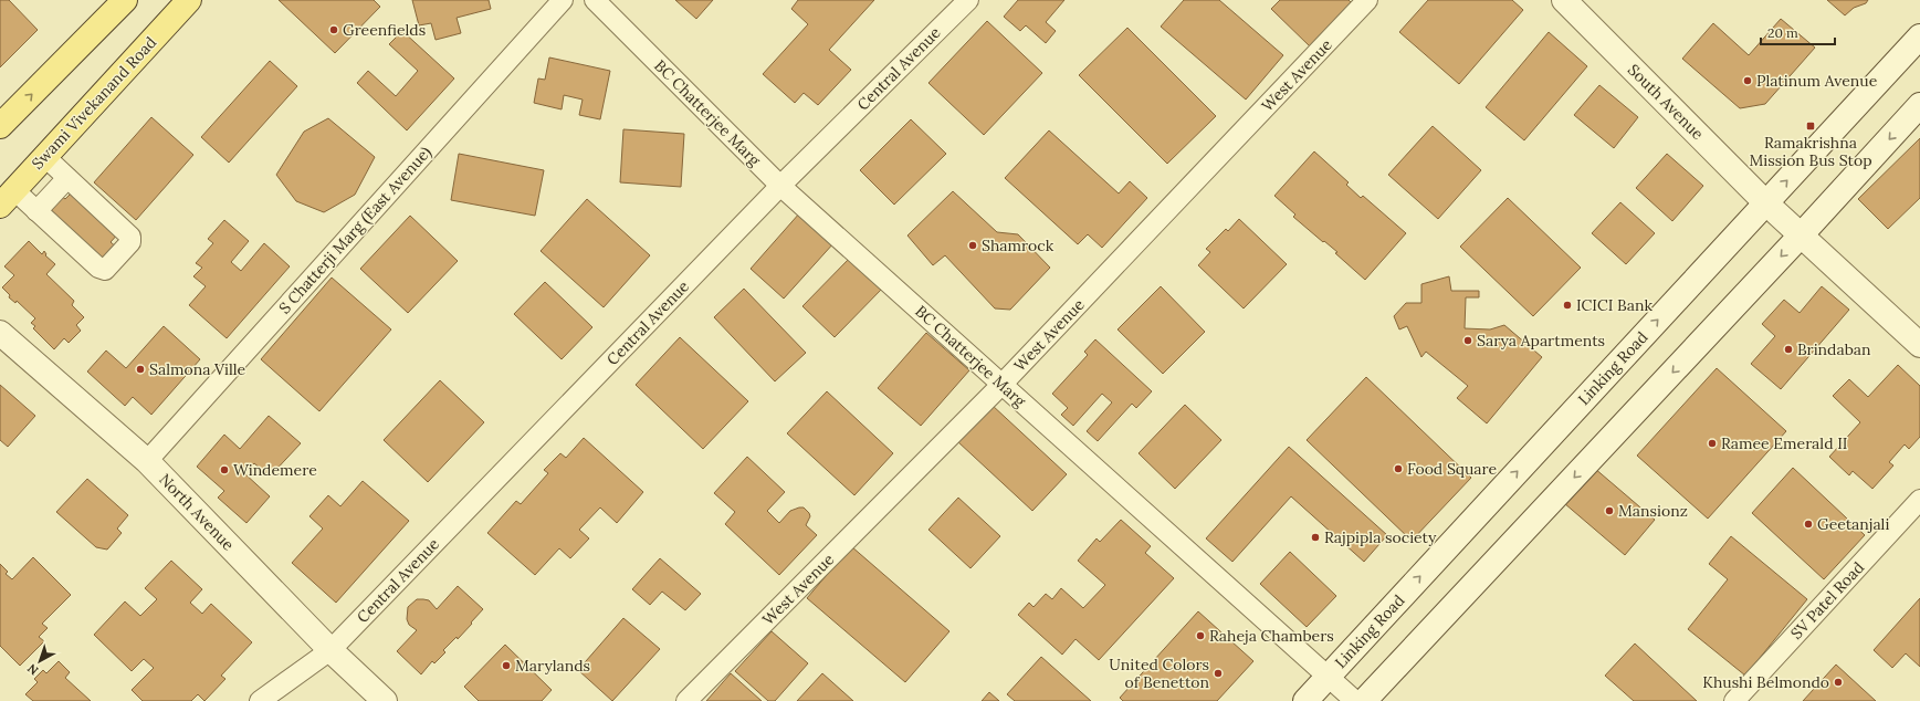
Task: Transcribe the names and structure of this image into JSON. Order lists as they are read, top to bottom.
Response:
{
  "streets": {
    "main road": [
      "South Avenue",
      "Swami Vivekanand Road",
      "Linking Road",
      "North Avenue"
    ],
    "street": [
      "Central Avenue",
      "West Avenue",
      "BC Chatterjee Marg",
      "S Chatterji Marg (East Avenue)",
      "SV Patel Road"
    ]
  },
  "crossings": [
    ["Central Avenue", "BC Chatterjee Marg"],
    ["Central Avenue", "North Avenue"],
    ["West Avenue", "BC Chatterjee Marg"],
    ["South Avenue", "Linking Road"],
    ["BC Chatterjee Marg", "Linking Road"],
    ["S Chatterji Marg (East Avenue)", "North Avenue"]
  ],
  "places": {
    "other": [
      "Greenfields",
      "Platinum Avenue",
      "Shamrock",
      "ICICI Bank",
      "Sarya Apartments",
      "Brindaban",
      "Salmona Ville",
      "Ramee Emerald II",
      "Food Square",
      "Windemere",
      "Mansionz",
      "Geetanjali",
      "Rajpipla society",
      "Raheja Chambers",
      "Marylands",
      "United Colors of Benetton",
      "Khushi Belmondo"
    ],
    "transit": ["Ramakrishna Mission Bus Stop"]
  },
  "scale_bar": "20 m",
  "north": "bottom left"
}
